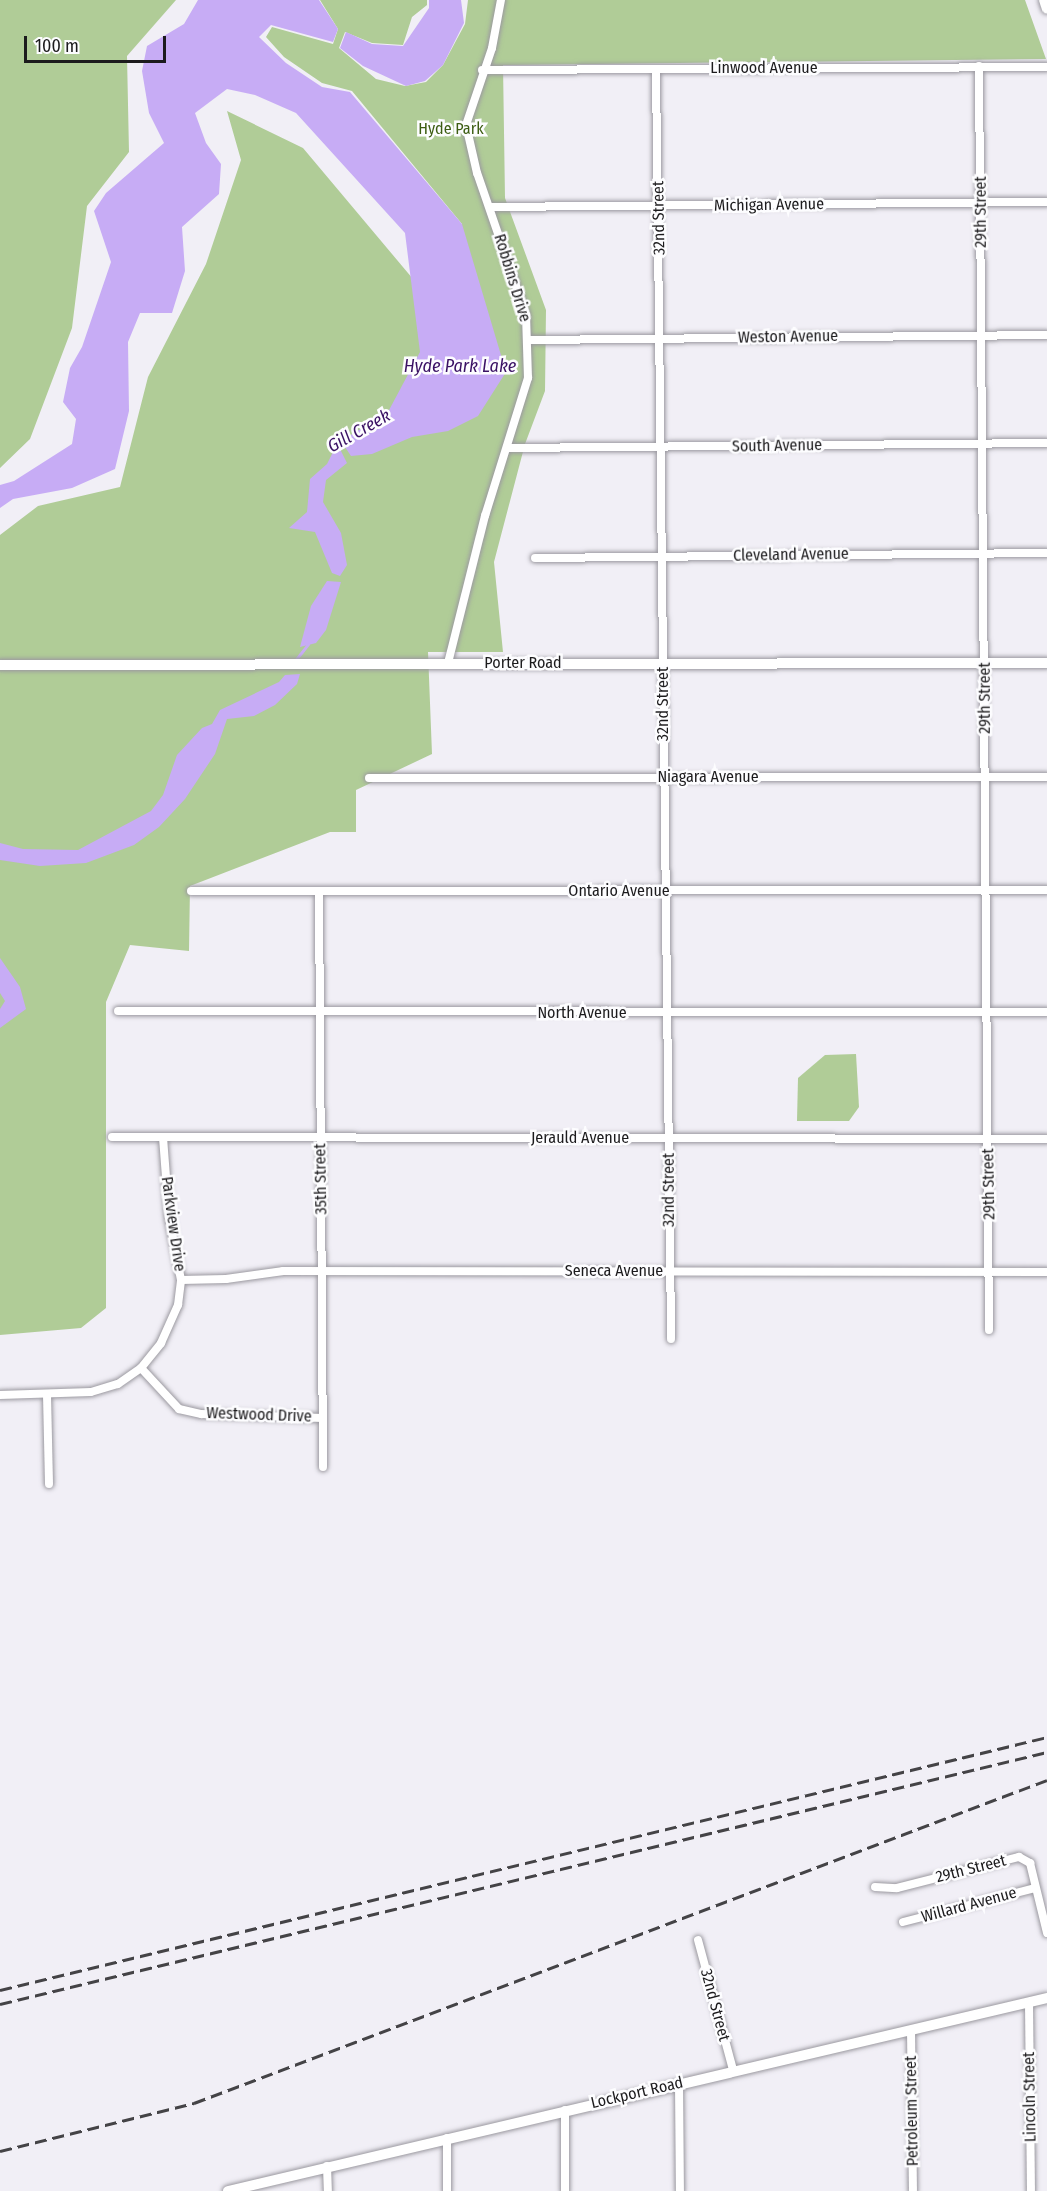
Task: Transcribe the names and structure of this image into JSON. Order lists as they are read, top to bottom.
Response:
{
  "streets": {
    "main road": ["Porter Road", "Lockport Road"],
    "street": [
      "Linwood Avenue",
      "Michigan Avenue",
      "29th Street",
      "32nd Street",
      "Robbins Drive",
      "Weston Avenue",
      "South Avenue",
      "Cleveland Avenue",
      "Niagara Avenue",
      "Ontario Avenue",
      "North Avenue",
      "Jerauld Avenue",
      "35th Street",
      "Parkview Drive",
      "Seneca Avenue",
      "Westwood Drive",
      "Willard Avenue",
      "Lincoln Street",
      "Petroleum Street"
    ]
  },
  "crossings": [
    ["Linwood Avenue", "29th Street"],
    ["Linwood Avenue", "32nd Street"],
    ["Linwood Avenue", "Robbins Drive"],
    ["Michigan Avenue", "29th Street"],
    ["Michigan Avenue", "32nd Street"],
    ["Michigan Avenue", "Robbins Drive"],
    ["29th Street", "Weston Avenue"],
    ["29th Street", "South Avenue"],
    ["29th Street", "Cleveland Avenue"],
    ["29th Street", "Porter Road"],
    ["29th Street", "Niagara Avenue"],
    ["29th Street", "Ontario Avenue"],
    ["29th Street", "North Avenue"],
    ["29th Street", "Jerauld Avenue"],
    ["29th Street", "Seneca Avenue"],
    ["29th Street", "Willard Avenue"],
    ["32nd Street", "Weston Avenue"],
    ["32nd Street", "South Avenue"],
    ["32nd Street", "Cleveland Avenue"],
    ["32nd Street", "Porter Road"],
    ["32nd Street", "Niagara Avenue"],
    ["32nd Street", "Ontario Avenue"],
    ["32nd Street", "North Avenue"],
    ["32nd Street", "Jerauld Avenue"],
    ["32nd Street", "Seneca Avenue"],
    ["32nd Street", "Lockport Road"],
    ["Robbins Drive", "Weston Avenue"],
    ["Robbins Drive", "South Avenue"],
    ["Robbins Drive", "Porter Road"],
    ["Ontario Avenue", "35th Street"],
    ["North Avenue", "35th Street"],
    ["Jerauld Avenue", "35th Street"],
    ["Jerauld Avenue", "Parkview Drive"],
    ["35th Street", "Seneca Avenue"],
    ["35th Street", "Westwood Drive"],
    ["Parkview Drive", "Seneca Avenue"],
    ["Parkview Drive", "Westwood Drive"],
    ["Lockport Road", "Lincoln Street"],
    ["Lockport Road", "Petroleum Street"]
  ],
  "water": ["Hyde Park Lake", "Gill Creek"],
  "parks": ["Hyde Park"],
  "scale_bar": "100 m"
}
